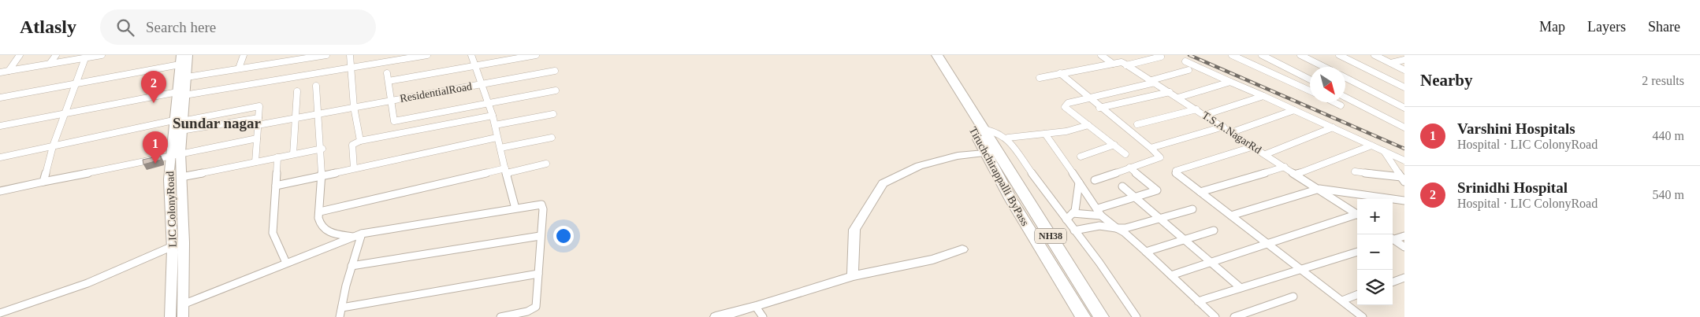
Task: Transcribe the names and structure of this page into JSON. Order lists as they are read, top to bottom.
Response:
{
  "streets": {
    "highway": ["Tiruchchirappalli ByPass", "NH38"],
    "main road": ["LIC ColonyRoad"],
    "street": ["ResidentialRoad", "T.S.A.NagarRd"]
  },
  "districts": ["Sundar nagar"],
  "north": "bottom right",
  "page": {
    "header": "Atlasly",
    "search": "Search here",
    "nav": ["Map", "Layers", "Share"],
    "heading": ["Nearby", "2 results"],
    "pins": ["2", "1"],
    "list": [
      {
        "mark": "1",
        "name": "Varshini Hospitals",
        "note": "Hospital · LIC ColonyRoad",
        "value": "440 m"
      },
      {
        "mark": "2",
        "name": "Srinidhi Hospital",
        "note": "Hospital · LIC ColonyRoad",
        "value": "540 m"
      }
    ],
    "map_buttons": ["+", "−"]
  }
}
